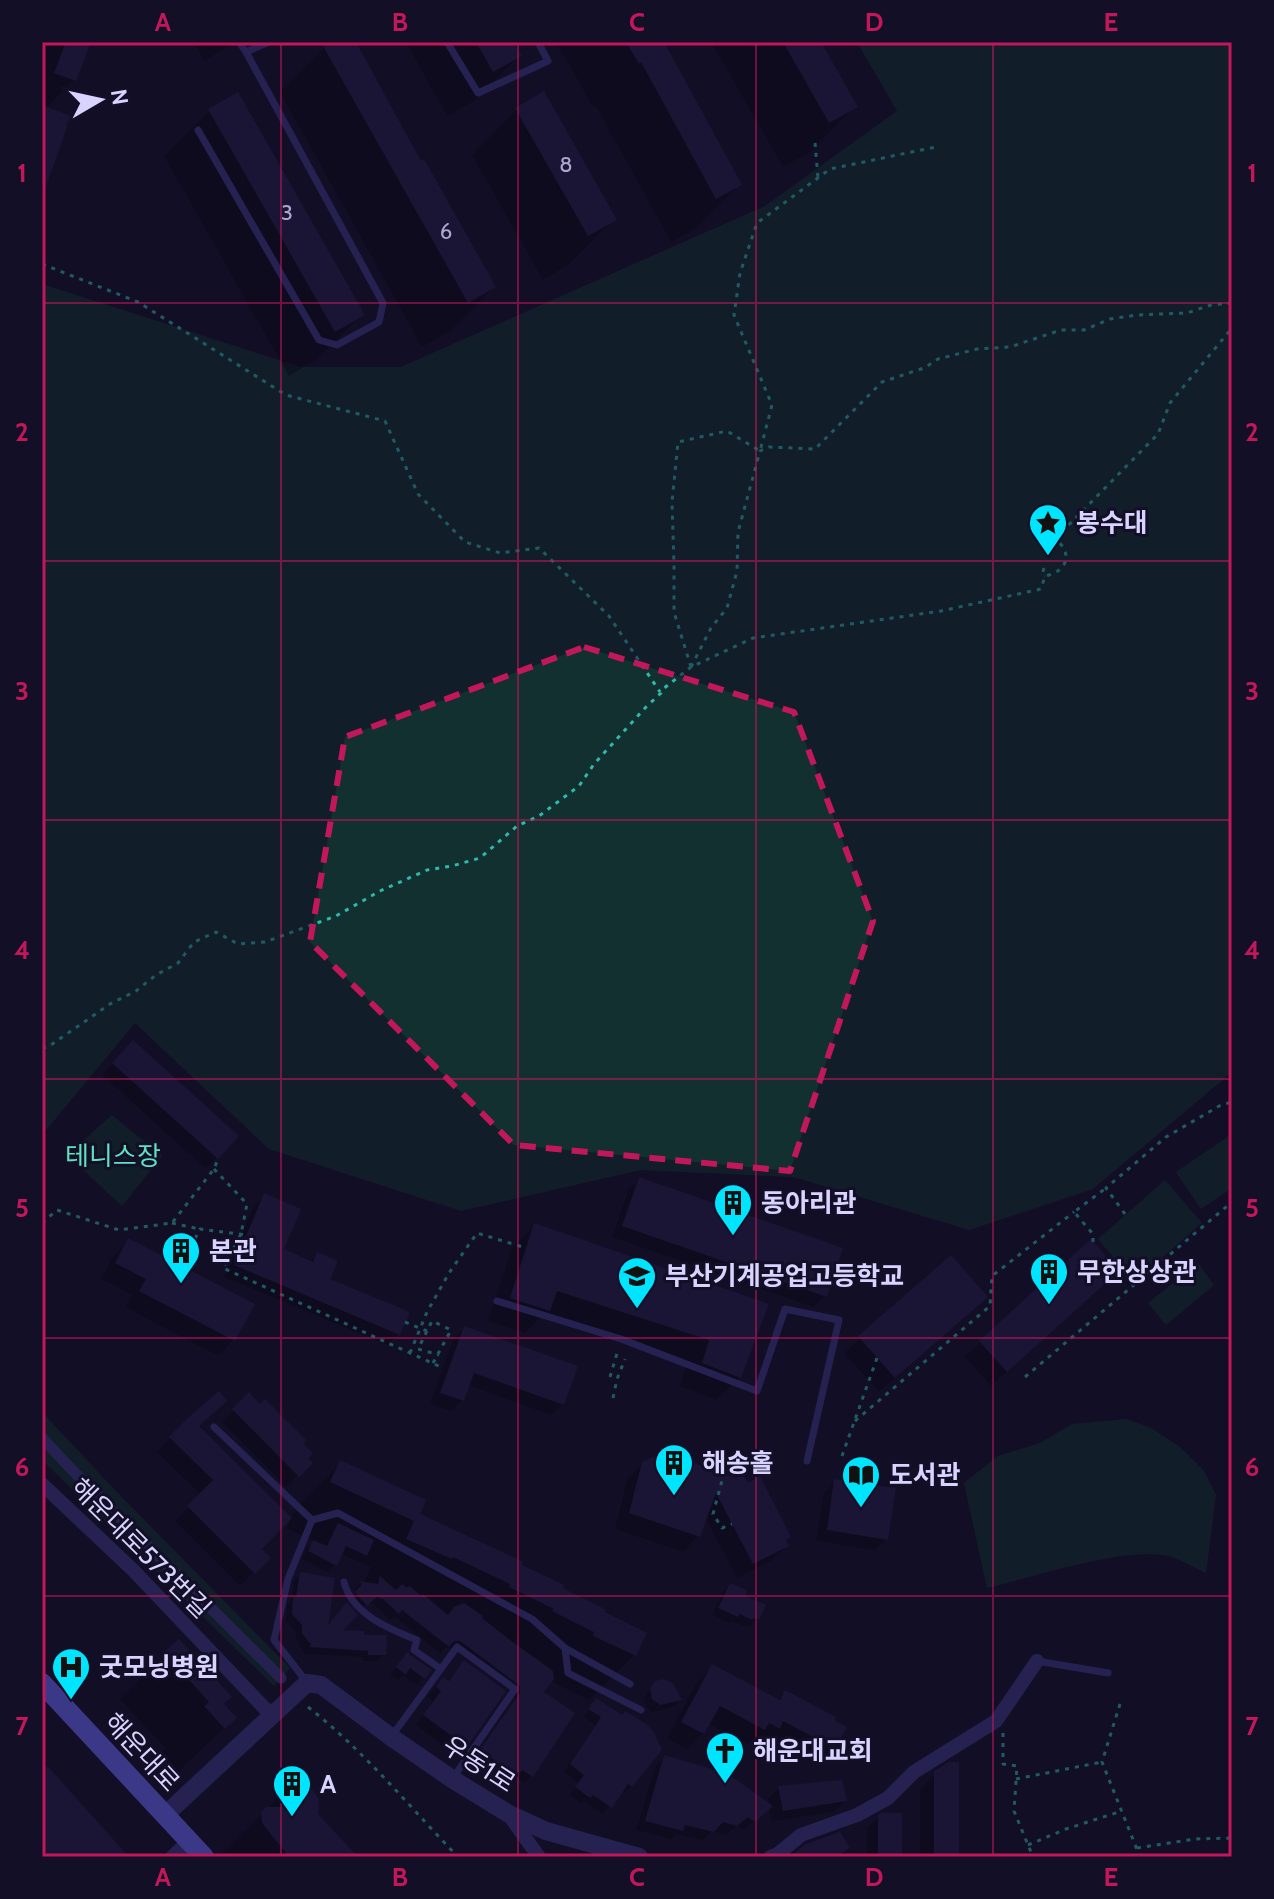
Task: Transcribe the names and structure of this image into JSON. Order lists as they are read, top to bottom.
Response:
{
  "streets": {
    "main road": ["해운대로"],
    "street": ["해운대로573번길", "우동1로"]
  },
  "parks": ["테니스장"],
  "places": {
    "place": ["봉수대"],
    "building": [
      "동아리관",
      "본관",
      "무한상상관",
      "해송홀",
      "A"
    ],
    "school or university": ["부산기계공업고등학교"],
    "library": ["도서관"],
    "hospital": ["굿모닝병원"],
    "church": ["해운대교회"]
  },
  "house_numbers": ["8", "3", "6"],
  "north": "right",
  "grid": {
    "columns": [
      "A",
      "B",
      "C",
      "D",
      "E"
    ],
    "rows": [
      "1",
      "2",
      "3",
      "4",
      "5",
      "6",
      "7"
    ]
  }
}
